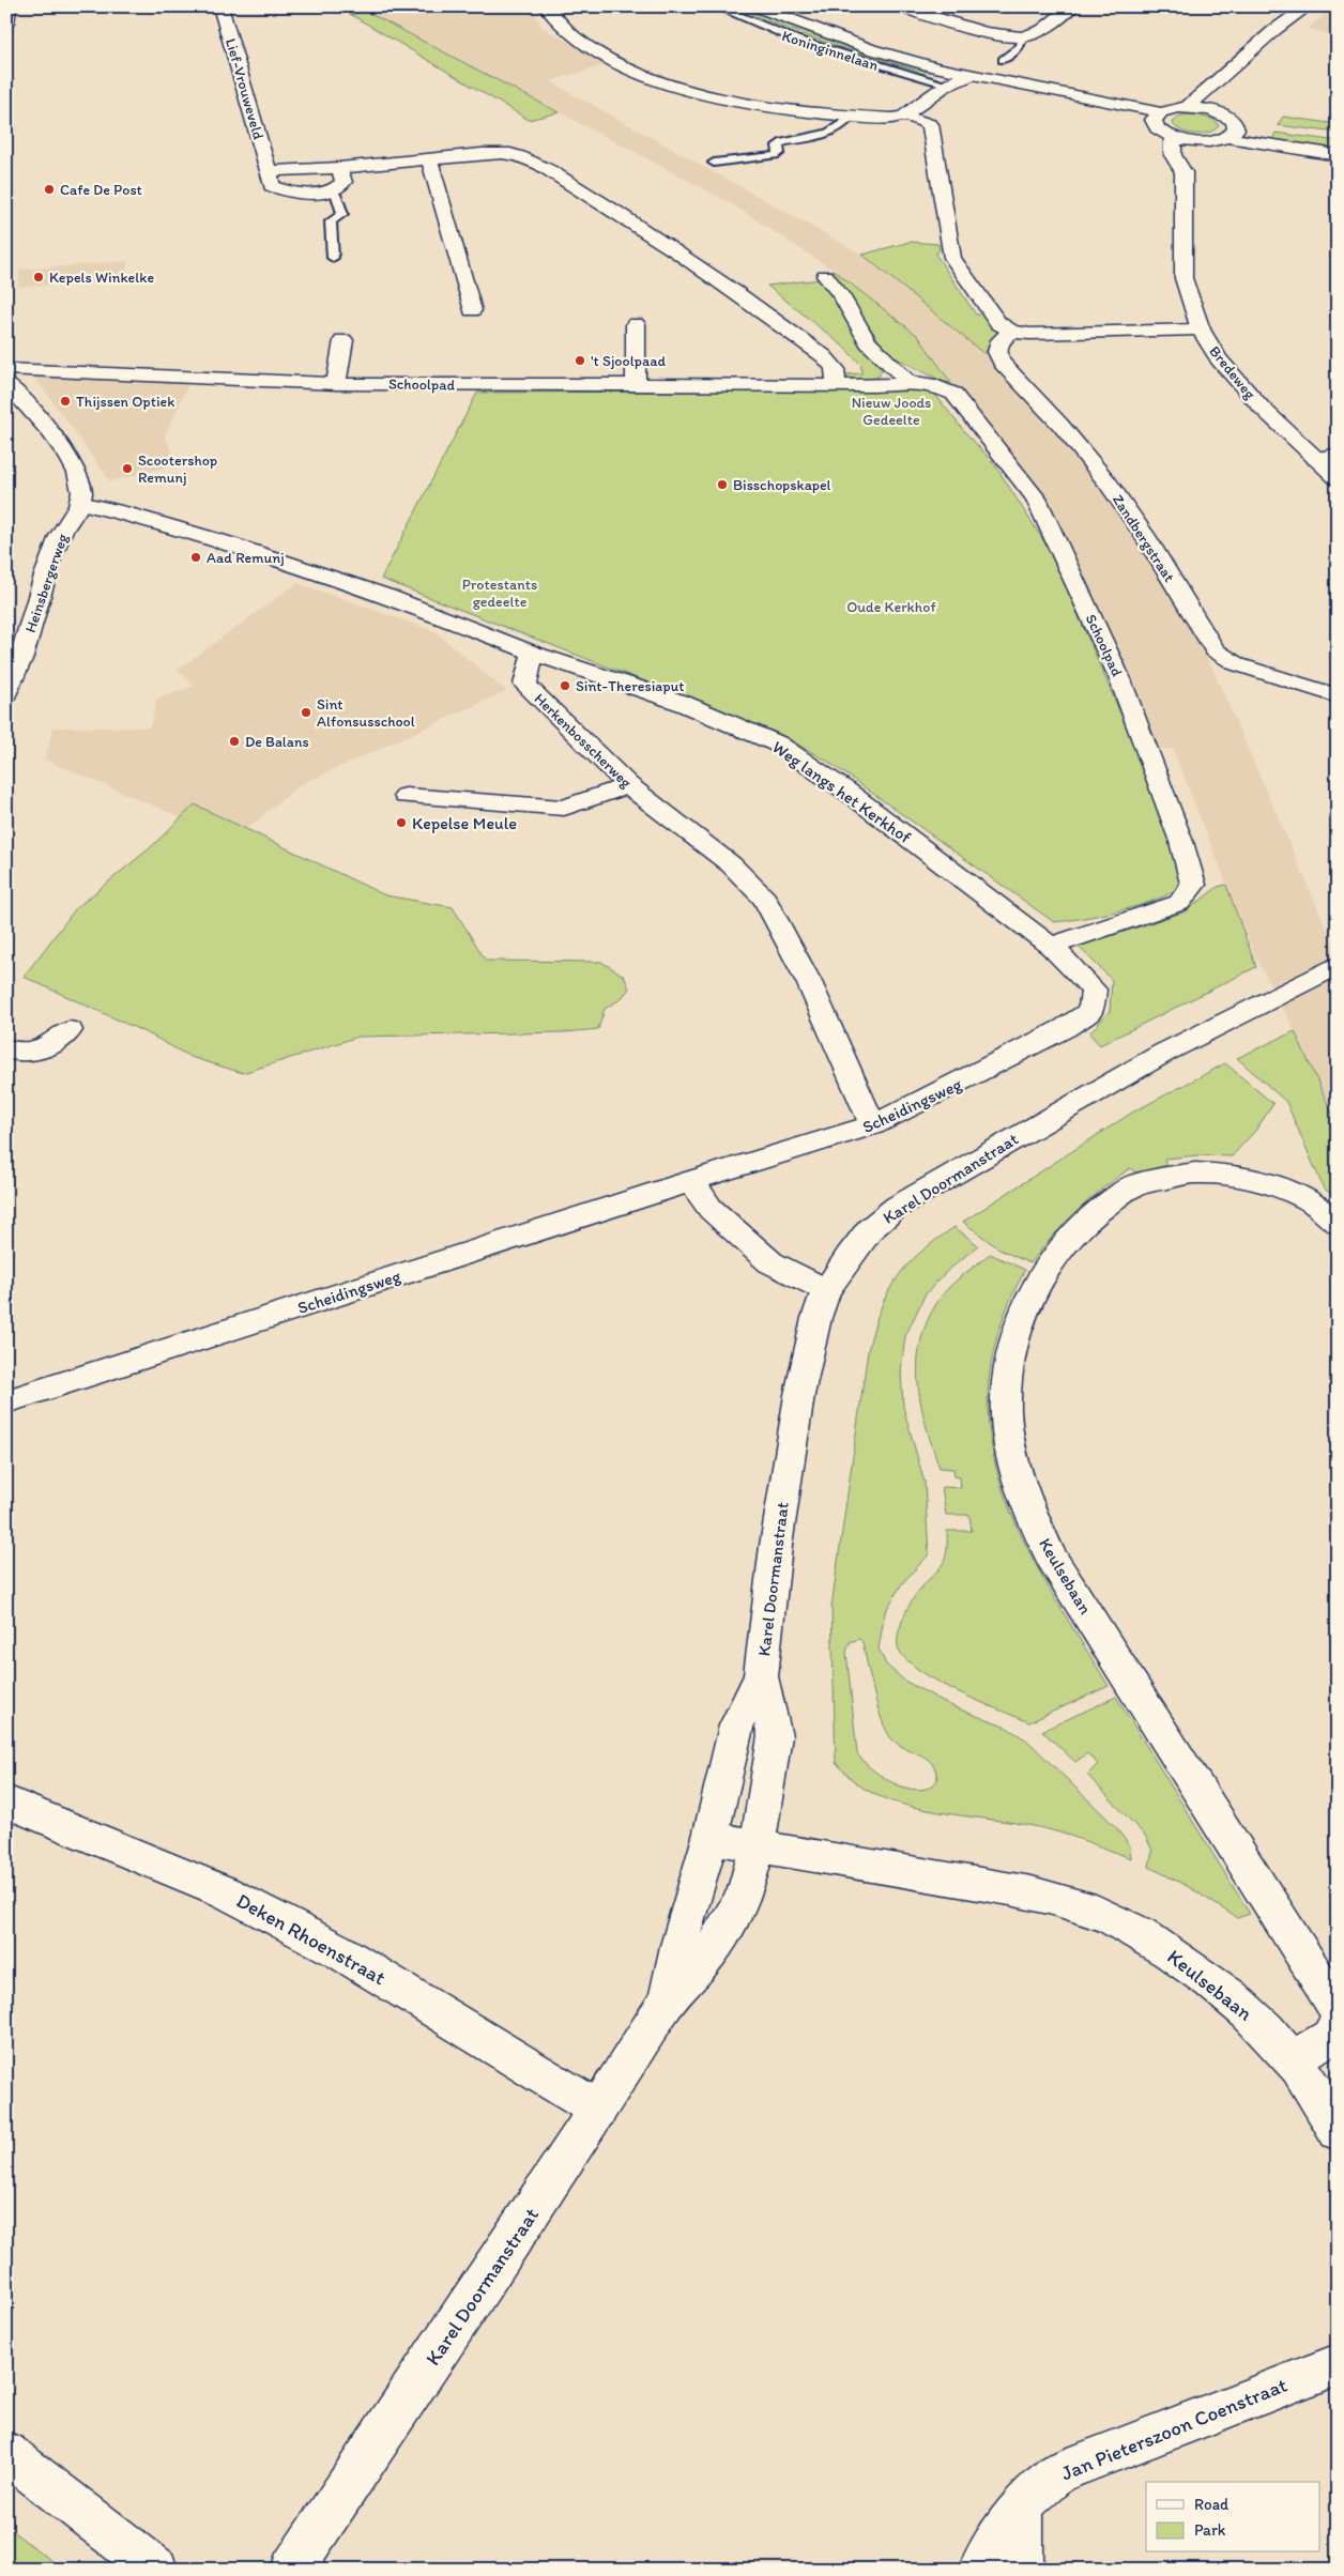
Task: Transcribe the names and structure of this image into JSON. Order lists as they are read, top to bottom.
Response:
{
  "streets": {
    "street": [
      "Koninginnelaan",
      "Lief-Vrouweveld",
      "Bredeweg",
      "Schoolpad",
      "Zandbergstraat",
      "Heinsbergerweg",
      "Herkenbosscherweg",
      "Weg langs het Kerkhof",
      "Scheidingsweg",
      "Karel Doormanstraat",
      "Keulsebaan",
      "Deken Rhoenstraat",
      "Jan Pieterszoon Coenstraat"
    ]
  },
  "crossings": [
    ["Schoolpad", "Weg langs het Kerkhof"],
    ["Herkenbosscherweg", "Weg langs het Kerkhof"],
    ["Herkenbosscherweg", "Scheidingsweg"],
    ["Weg langs het Kerkhof", "Scheidingsweg"],
    ["Karel Doormanstraat", "Keulsebaan"],
    ["Karel Doormanstraat", "Deken Rhoenstraat"]
  ],
  "parks": ["Nieuw Joods Gedeelte", "Protestants gedeelte", "Oude Kerkhof"],
  "places": [
    "Cafe De Post",
    "Kepels Winkelke",
    "'t Sjoolpaad",
    "Thijssen Optiek",
    "Scootershop Remunj",
    "Bisschopskapel",
    "Aad Remunj",
    "Sint-Theresiaput",
    "Sint Alfonsusschool",
    "De Balans",
    "Kepelse Meule"
  ],
  "legend": ["Road", "Park"]
}
